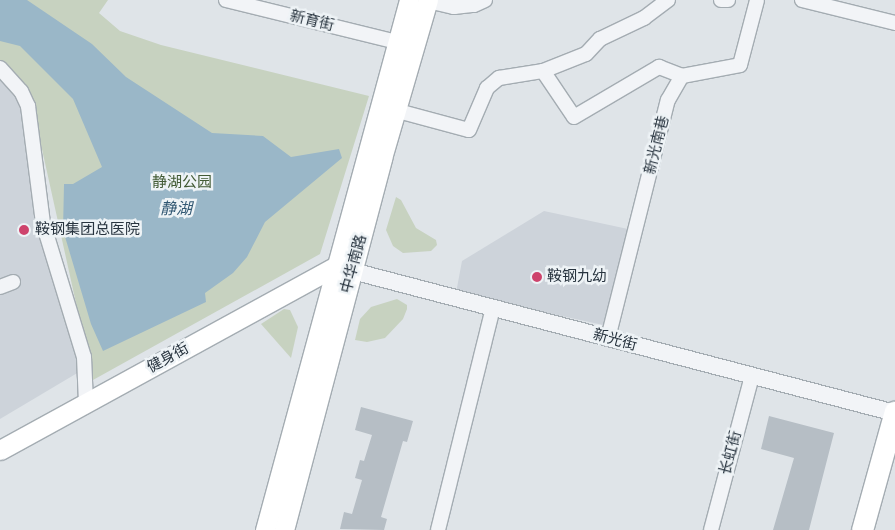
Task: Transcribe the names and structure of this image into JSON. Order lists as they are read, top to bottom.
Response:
{
  "streets": {
    "main road": ["中华南路", "健身街"],
    "street": [
      "新育街",
      "新光南巷",
      "新光街",
      "长虹街"
    ]
  },
  "crossings": [
    ["新光南巷", "新光街"],
    ["中华南路", "新光街"],
    ["中华南路", "健身街"],
    ["新光街", "健身街"],
    ["新光街", "长虹街"]
  ],
  "water": ["静湖"],
  "parks": ["静湖公园"],
  "places": ["鞍钢集团总医院", "鞍钢九幼"]
}
